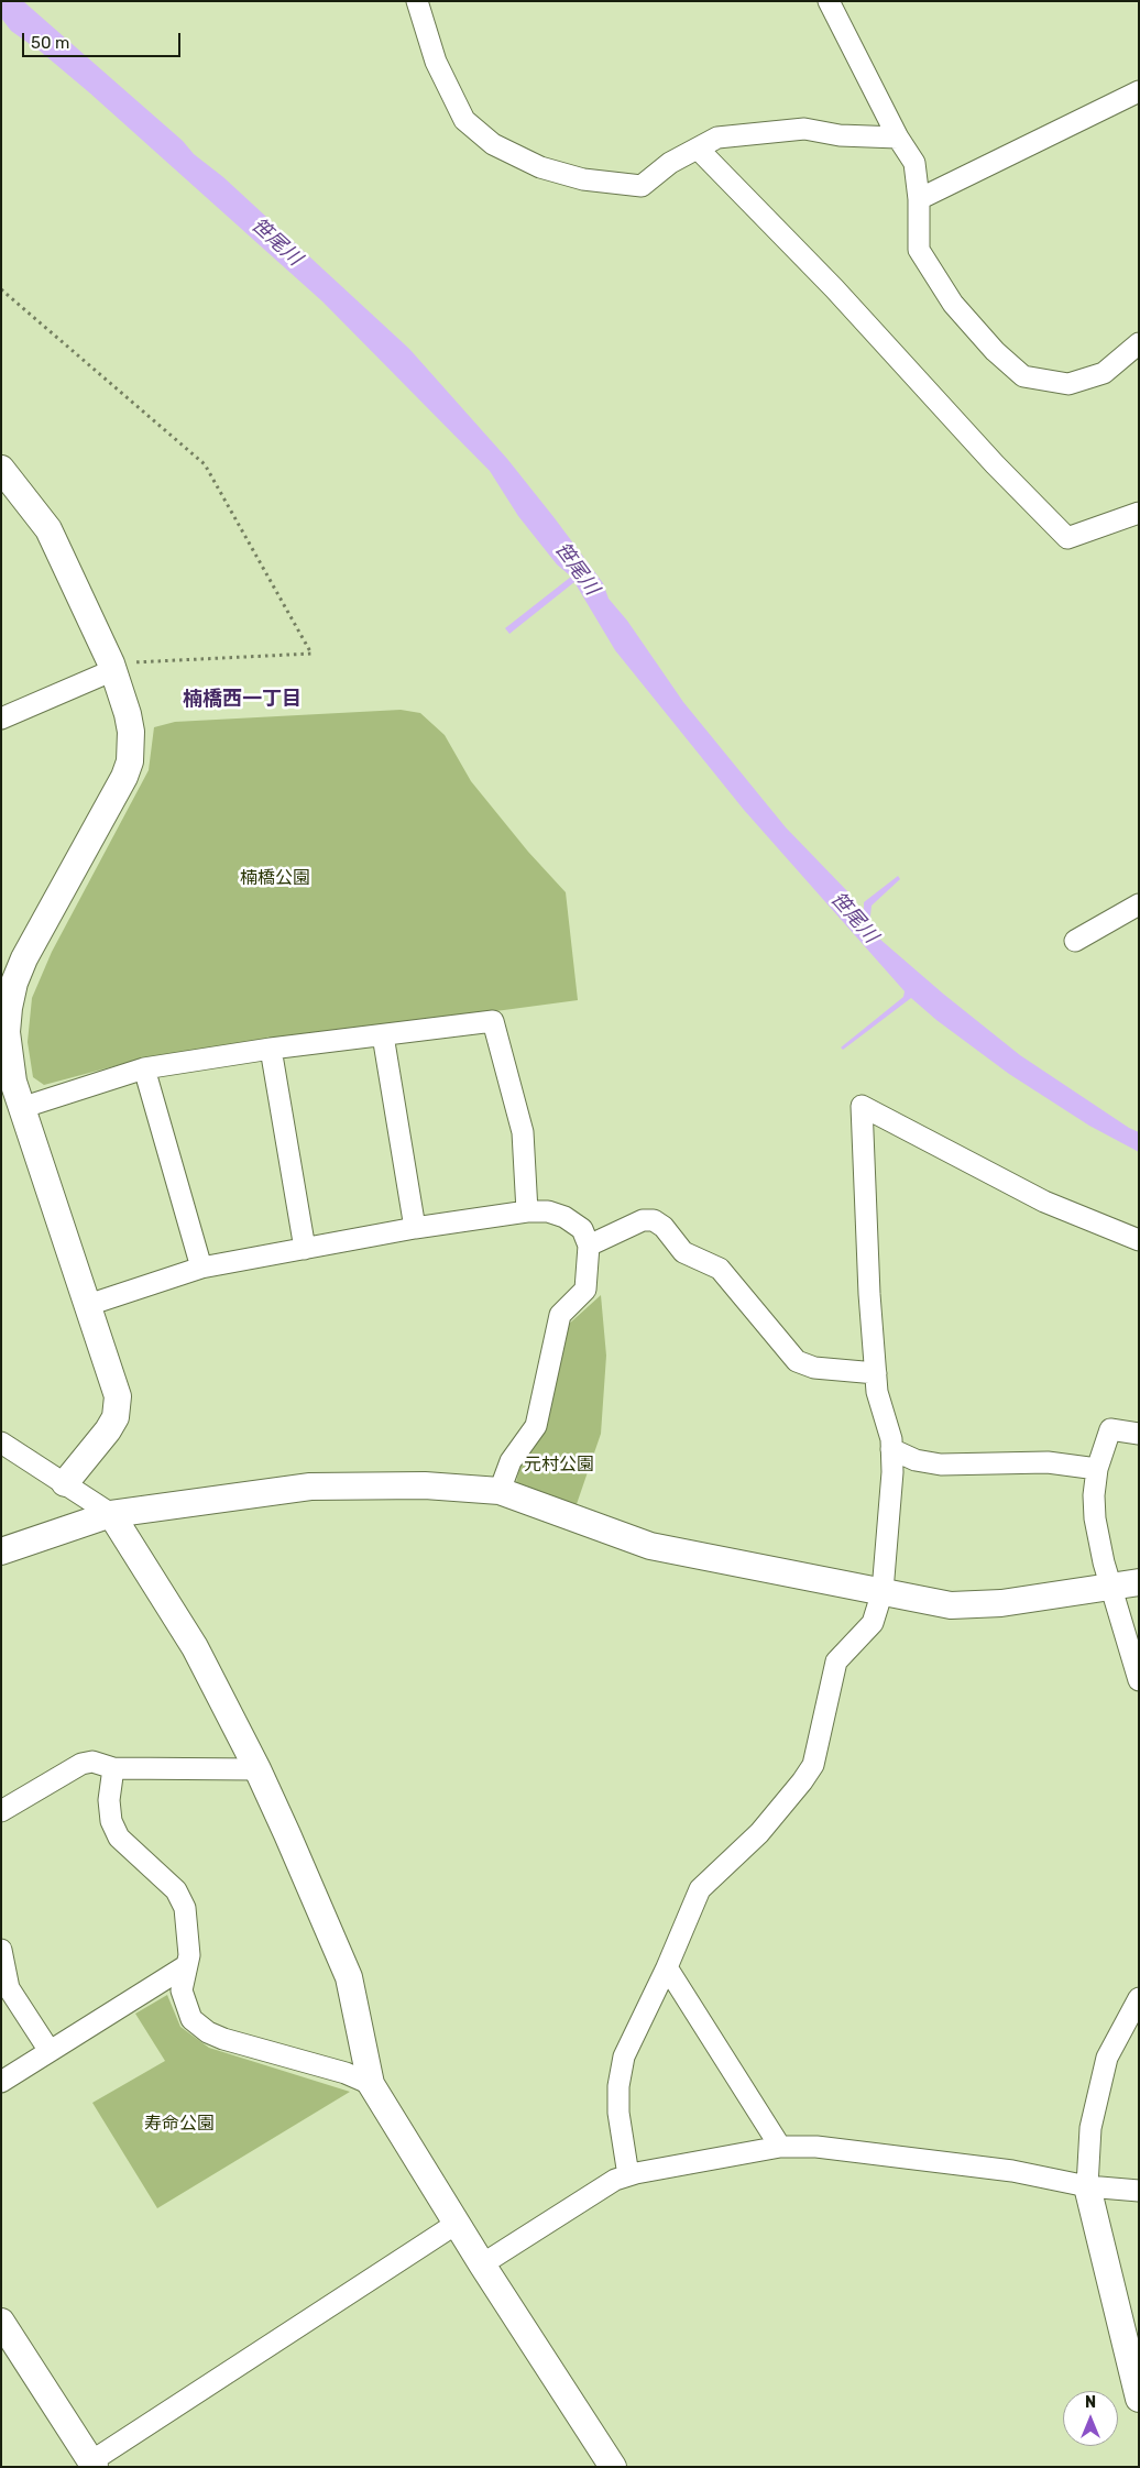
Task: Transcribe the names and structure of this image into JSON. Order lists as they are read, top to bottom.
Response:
{
  "districts": ["楠橋西一丁目"],
  "water": ["笹尾川"],
  "parks": ["楠橋公園", "元村公園", "寿命公園"],
  "scale_bar": "50 m",
  "north": "top"
}
